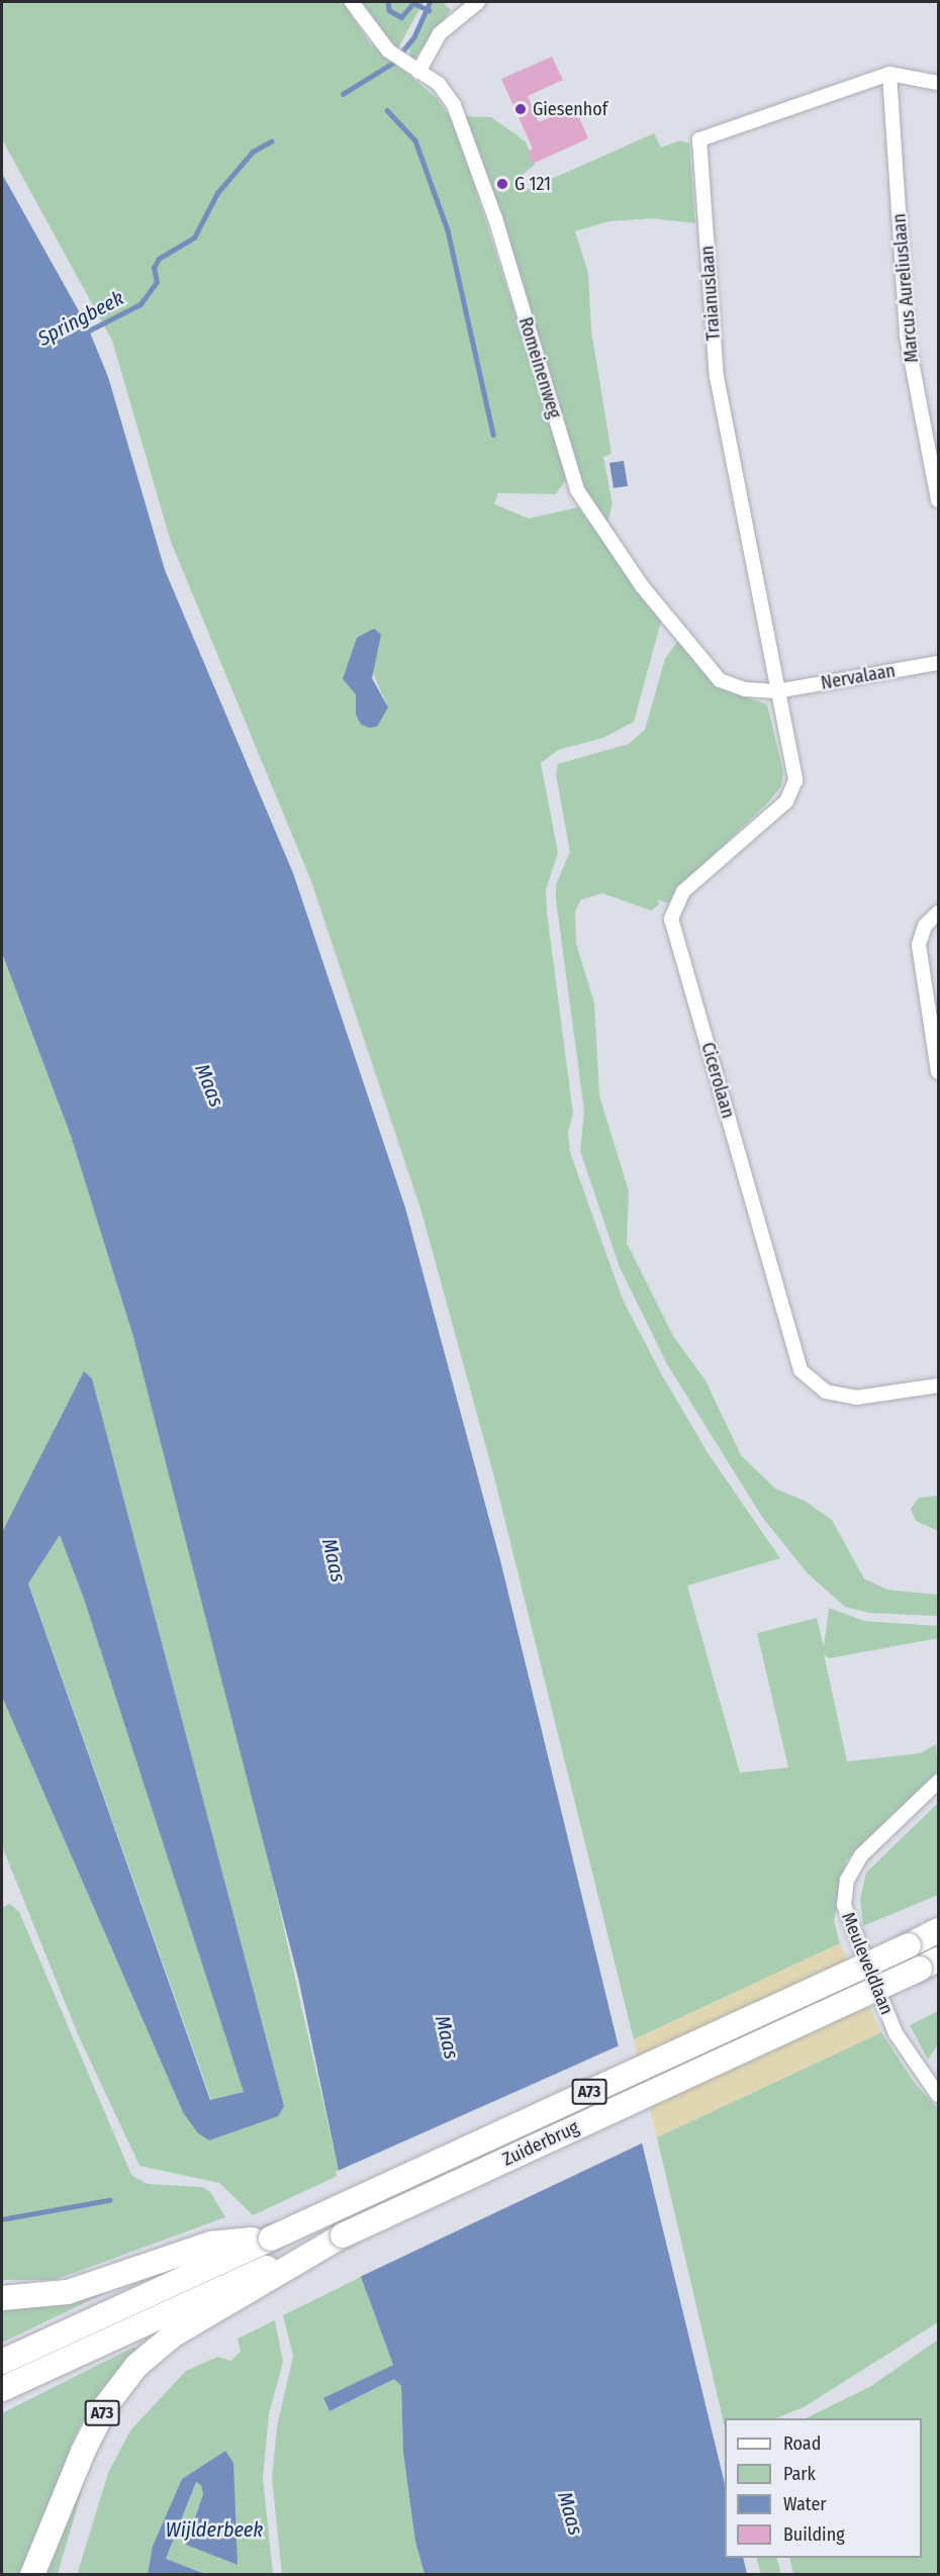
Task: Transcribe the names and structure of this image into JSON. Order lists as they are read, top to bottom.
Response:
{
  "streets": {
    "highway": ["A73", "Zuiderbrug"],
    "street": [
      "Marcus Aureliuslaan",
      "Traianuslaan",
      "Romeinenweg",
      "Nervalaan",
      "Cicerolaan",
      "Meuleveldlaan"
    ]
  },
  "crossings": [
    ["Marcus Aureliuslaan", "Traianuslaan"],
    ["Traianuslaan", "Romeinenweg"],
    ["Traianuslaan", "Nervalaan"],
    ["Traianuslaan", "Cicerolaan"],
    ["Romeinenweg", "Nervalaan"],
    ["Romeinenweg", "Cicerolaan"],
    ["Nervalaan", "Cicerolaan"],
    ["A73", "Zuiderbrug"]
  ],
  "water": ["Springbeek", "Maas", "Wijlderbeek"],
  "places": ["Giesenhof", "G 121"],
  "legend": [
    "Road",
    "Park",
    "Water",
    "Building"
  ]
}
